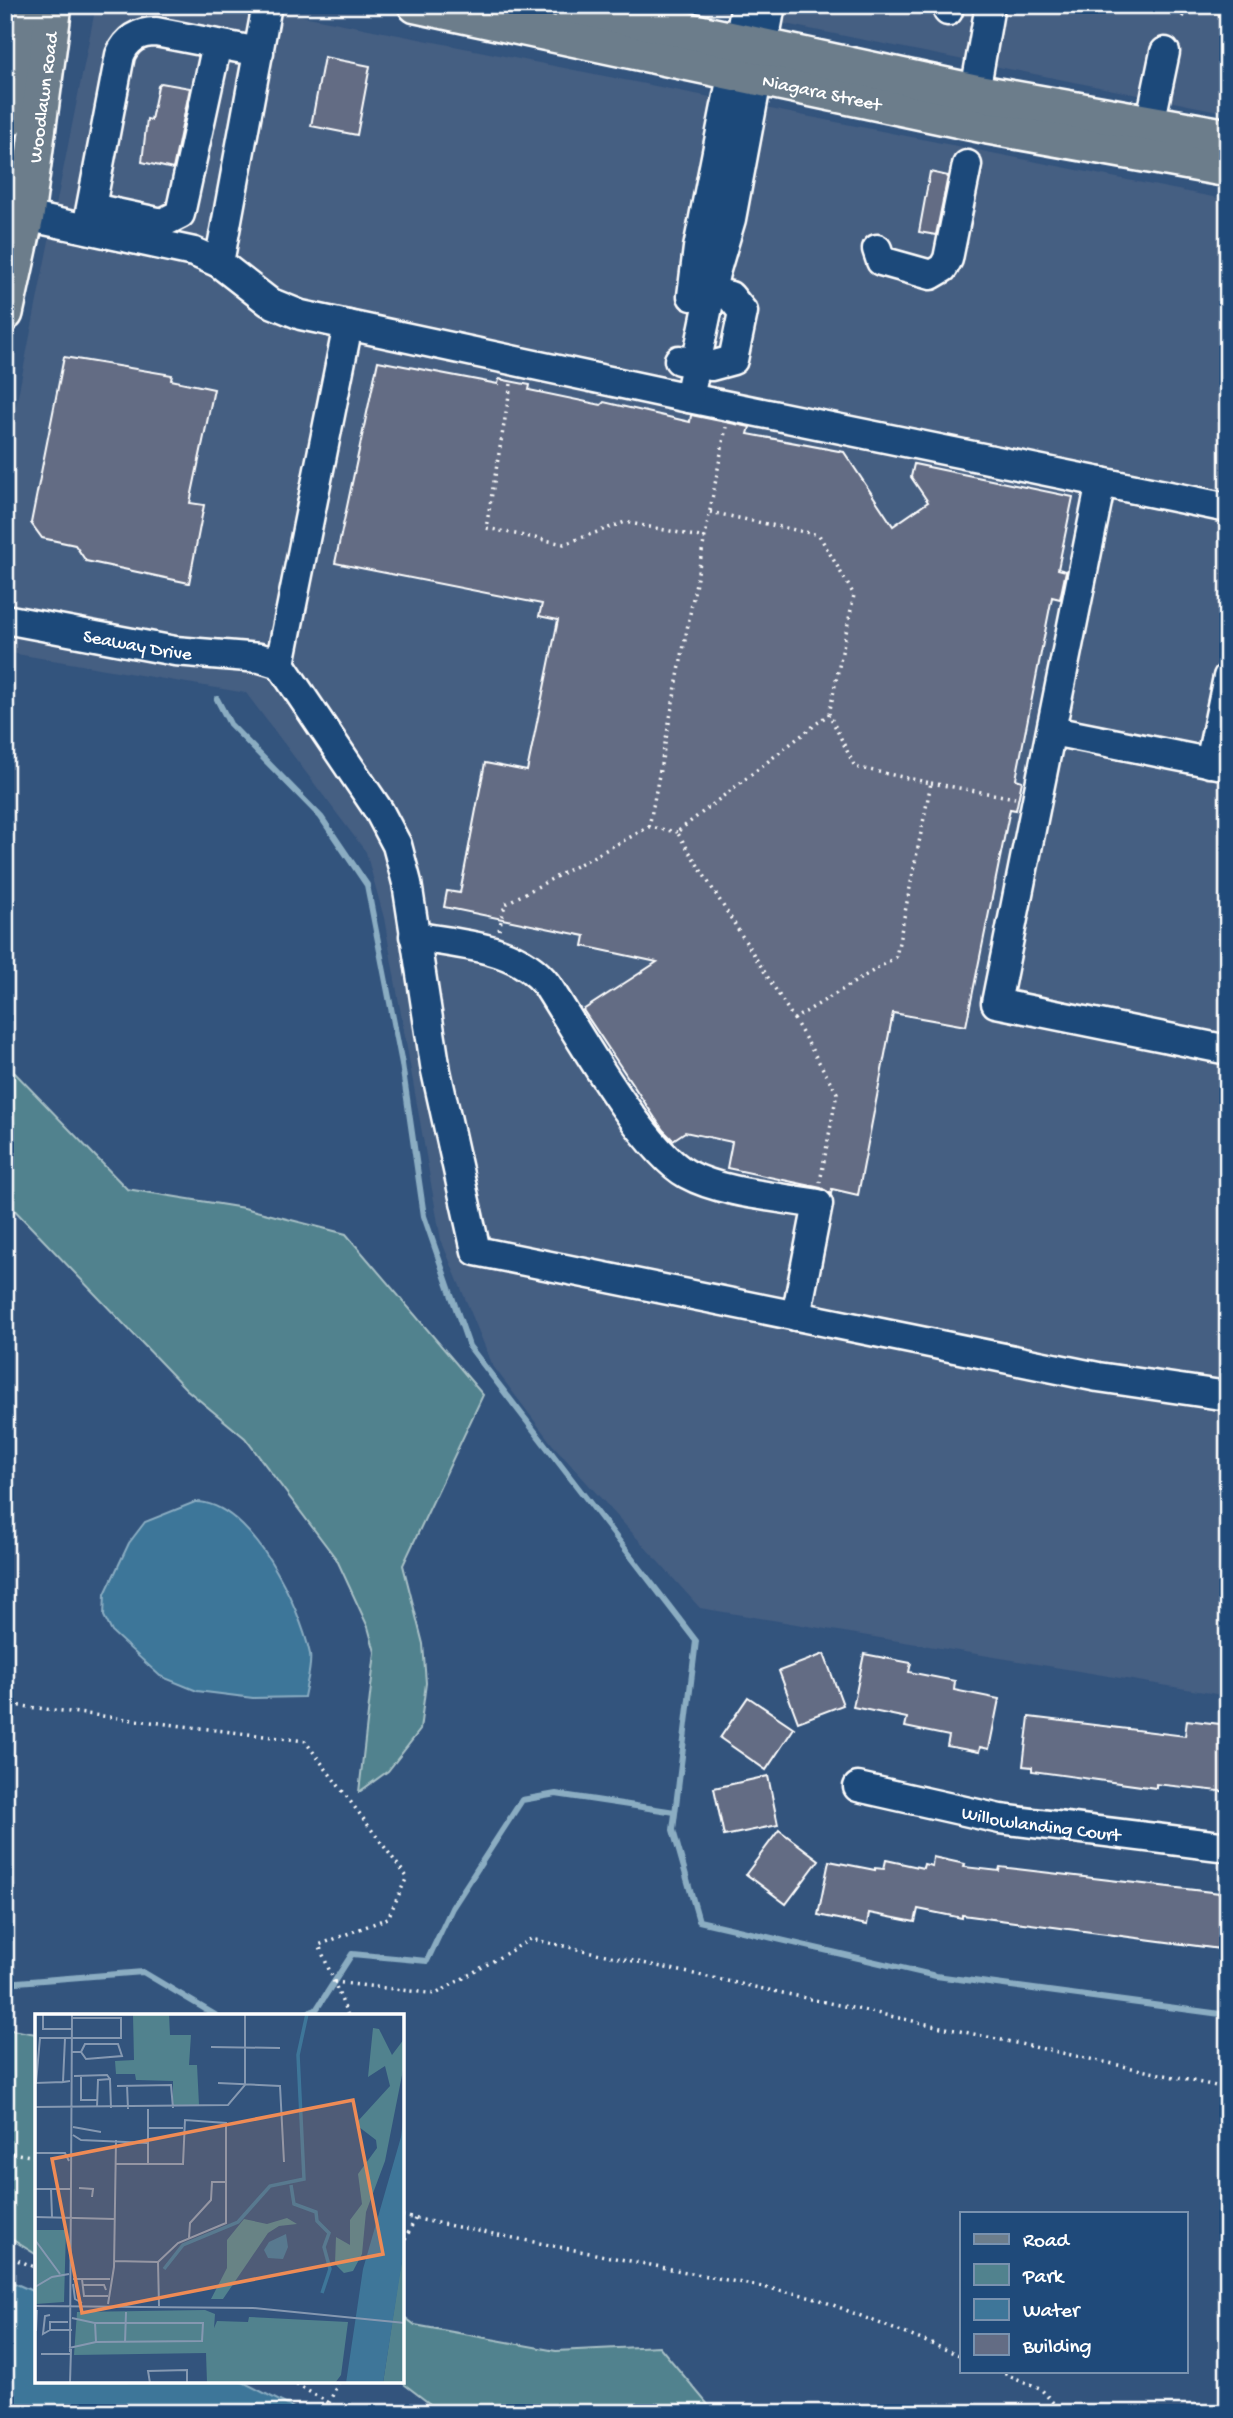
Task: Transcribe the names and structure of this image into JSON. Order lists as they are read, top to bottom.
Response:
{
  "streets": {
    "main road": ["Niagara Street", "Woodlawn Road"],
    "street": ["Seaway Drive", "Willowlanding Court"]
  },
  "legend": [
    "Road",
    "Park",
    "Water",
    "Building"
  ]
}
